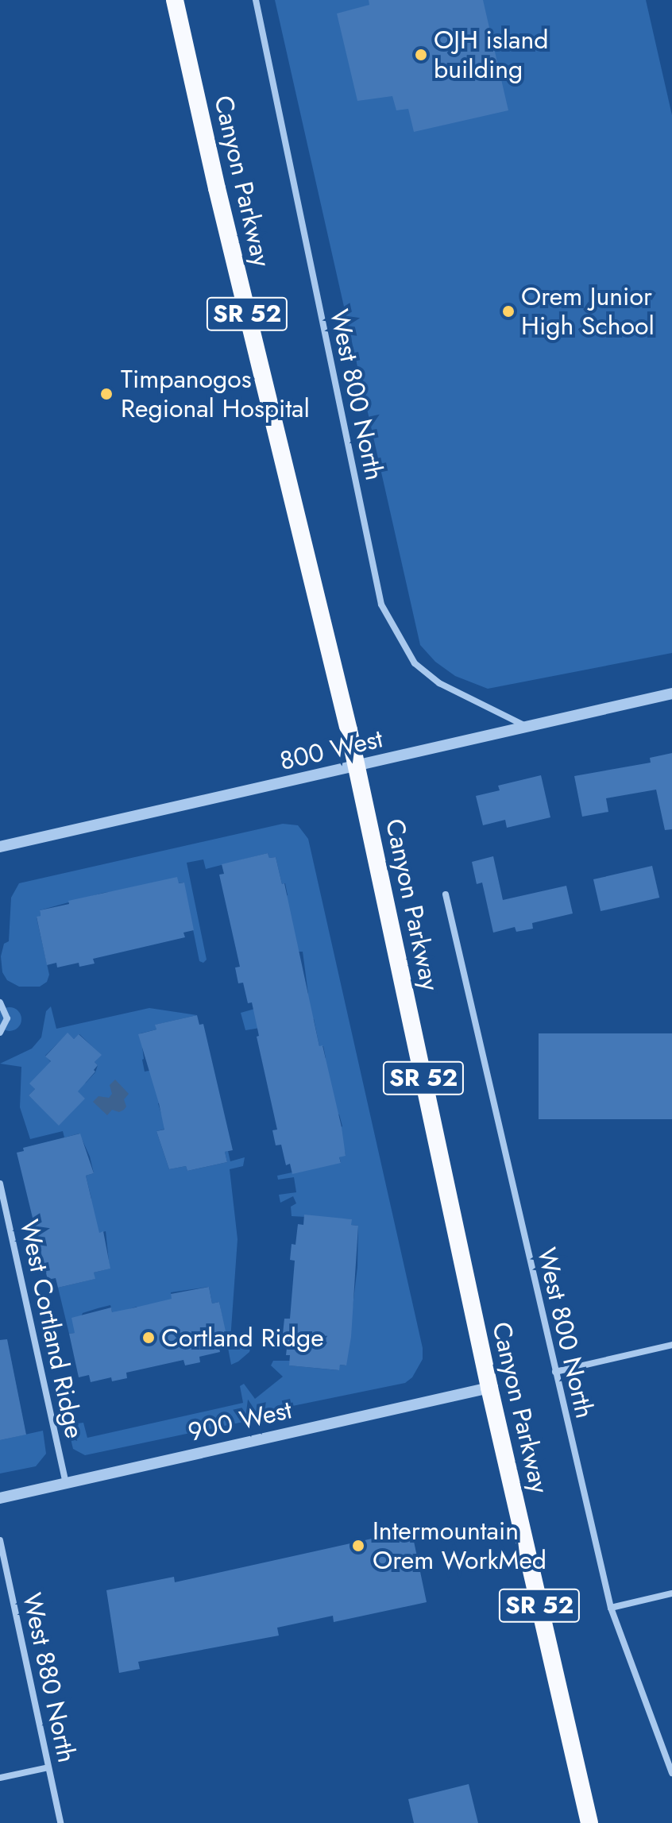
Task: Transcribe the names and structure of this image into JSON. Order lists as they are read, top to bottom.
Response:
{
  "streets": {
    "highway": ["Canyon Parkway", "SR 52"],
    "street": [
      "West 800 North",
      "800 West",
      "West Cortland Ridge",
      "900 West",
      "West 880 North"
    ]
  },
  "crossings": [
    ["Canyon Parkway", "800 West"],
    ["Canyon Parkway", "900 West"],
    ["West 800 North", "800 West"],
    ["West Cortland Ridge", "900 West"]
  ],
  "places": [
    "OJH island building",
    "Orem Junior High School",
    "Timpanogos Regional Hospital",
    "Cortland Ridge",
    "Intermountain Orem WorkMed"
  ]
}
